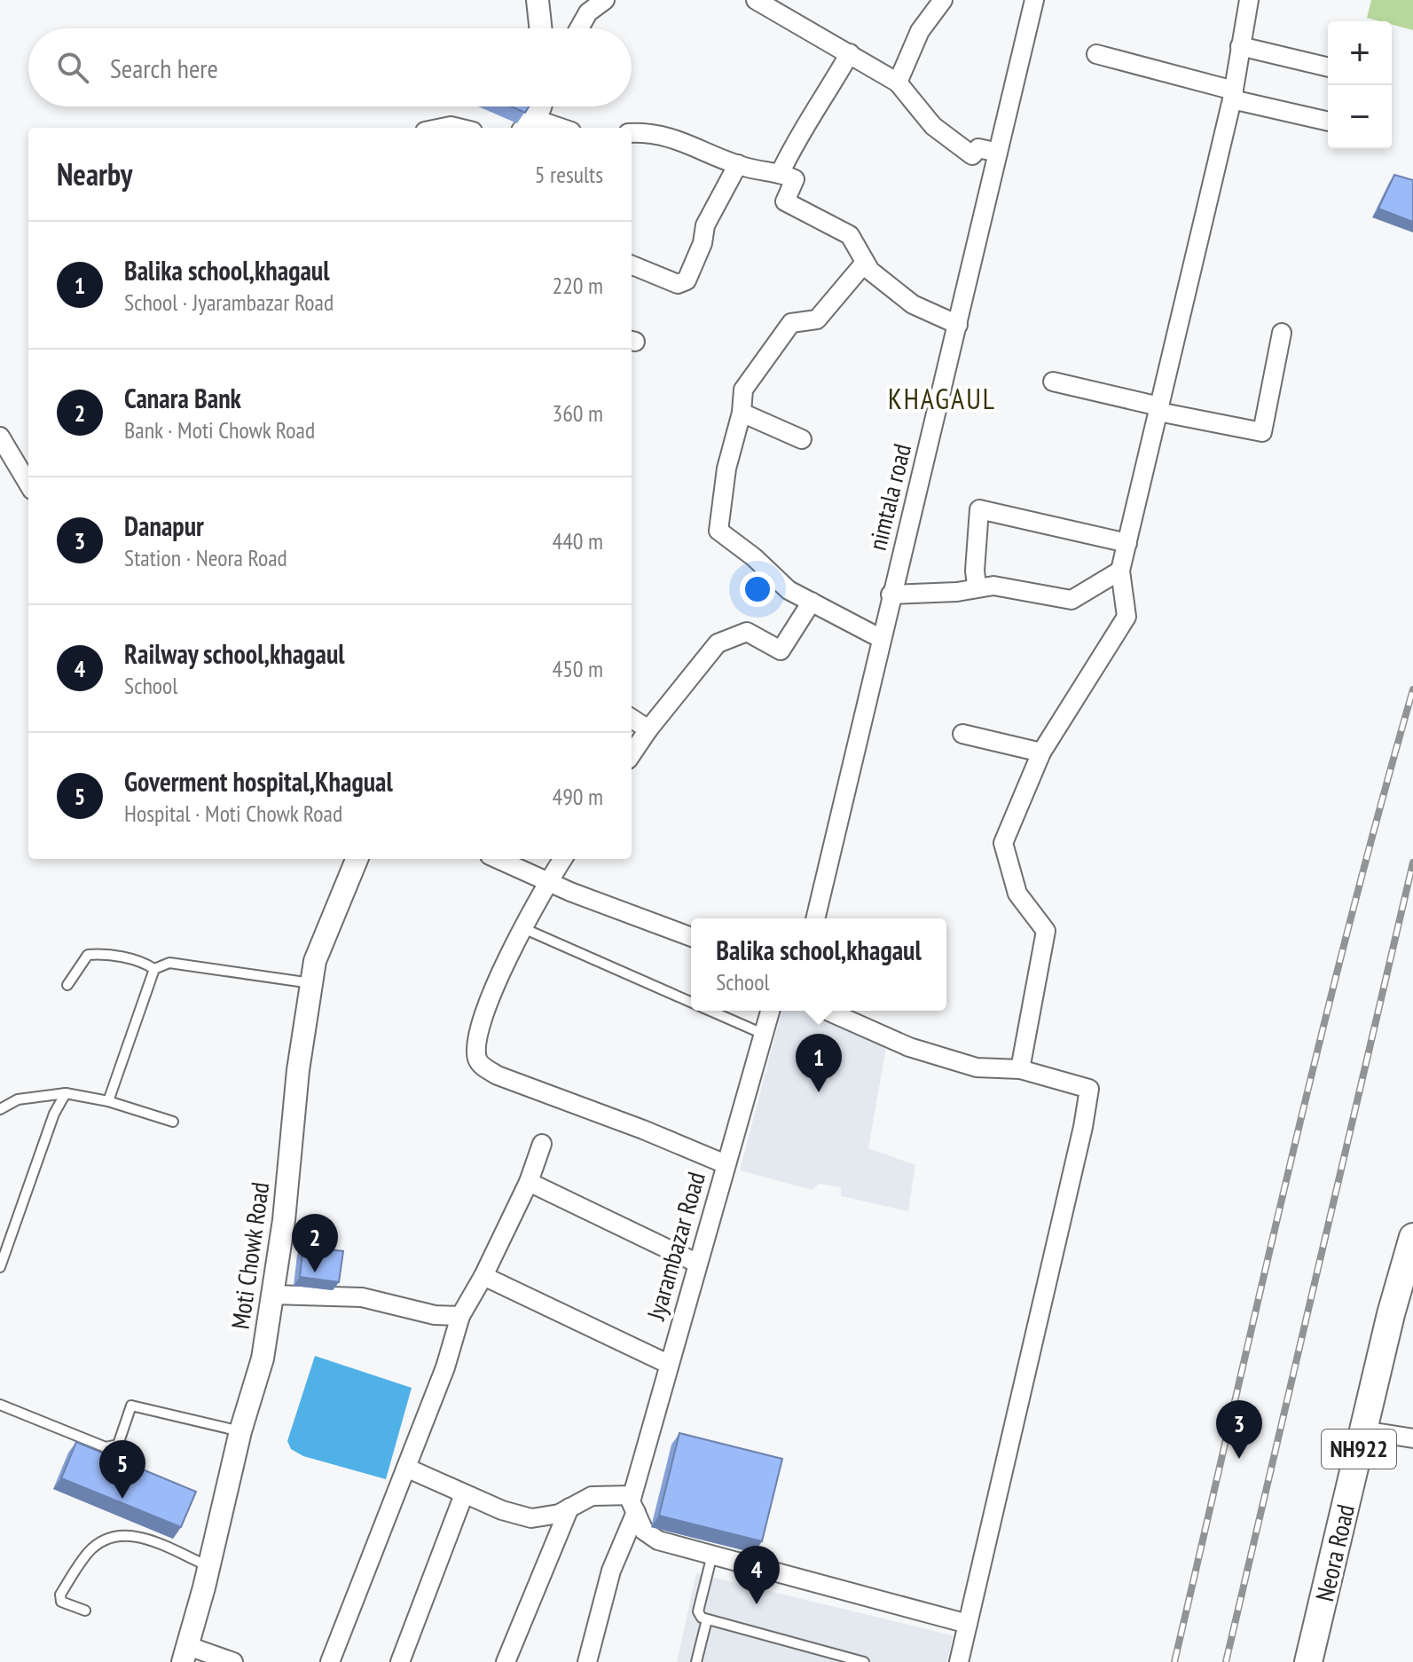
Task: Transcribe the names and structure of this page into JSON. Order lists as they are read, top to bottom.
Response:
{
  "streets": {
    "main road": ["NH922", "Neora Road"],
    "street": ["nimtala road", "Jyarambazar Road", "Moti Chowk Road"]
  },
  "districts": ["KHAGAUL"],
  "page": {
    "map_buttons": ["+", "−"],
    "search": "Search here",
    "heading": ["Nearby", "5 results"],
    "list": [
      {
        "mark": "1",
        "name": "Balika school,khagaul",
        "note": "School · Jyarambazar Road",
        "value": "220 m"
      },
      {
        "mark": "2",
        "name": "Canara Bank",
        "note": "Bank · Moti Chowk Road",
        "value": "360 m"
      },
      {
        "mark": "3",
        "name": "Danapur",
        "note": "Station · Neora Road",
        "value": "440 m"
      },
      {
        "mark": "4",
        "name": "Railway school,khagaul",
        "note": "School",
        "value": "450 m"
      },
      {
        "mark": "5",
        "name": "Goverment hospital,Khagual",
        "note": "Hospital · Moti Chowk Road",
        "value": "490 m"
      }
    ],
    "popup": ["Balika school,khagaul", "School"],
    "pins": [
      "1",
      "2",
      "3",
      "5",
      "4"
    ]
  }
}
